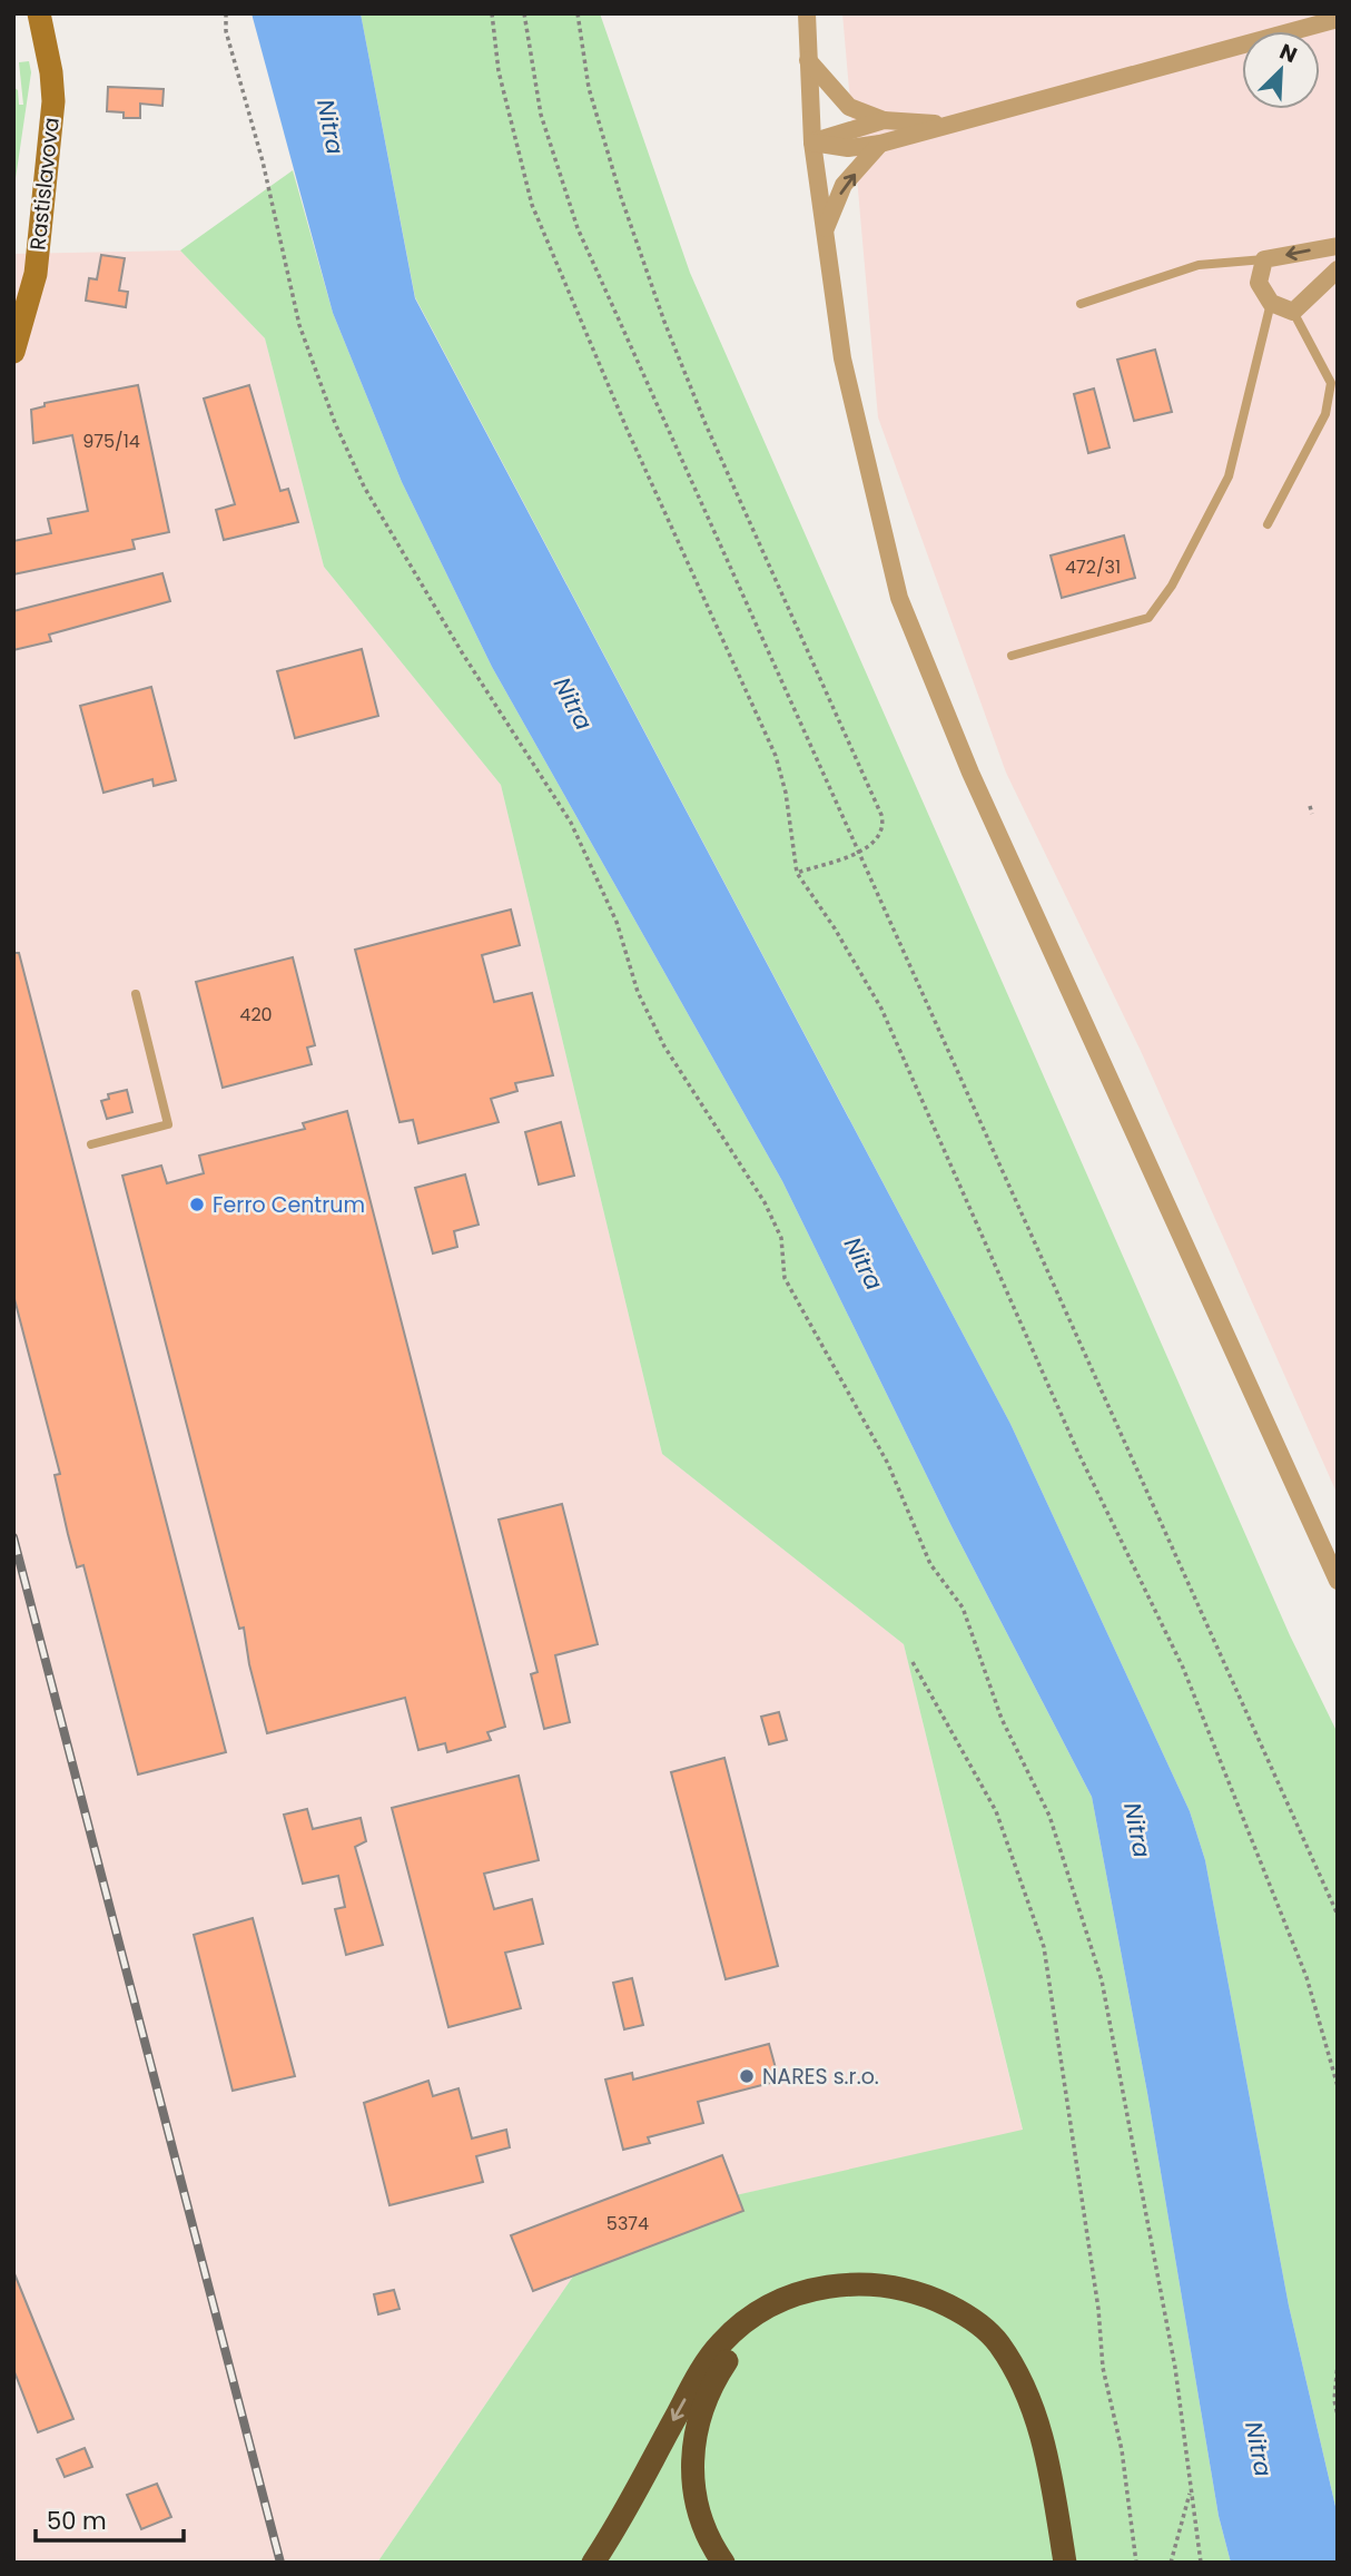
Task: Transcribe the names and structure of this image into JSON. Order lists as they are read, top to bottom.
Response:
{
  "streets": {
    "street": ["Rastislavova"]
  },
  "water": ["Nitra"],
  "places": ["Ferro Centrum", "NARES s.r.o."],
  "house_numbers": [
    "975/14",
    "472/31",
    "420",
    "5374"
  ],
  "scale_bar": "50 m",
  "north": "top right"
}
